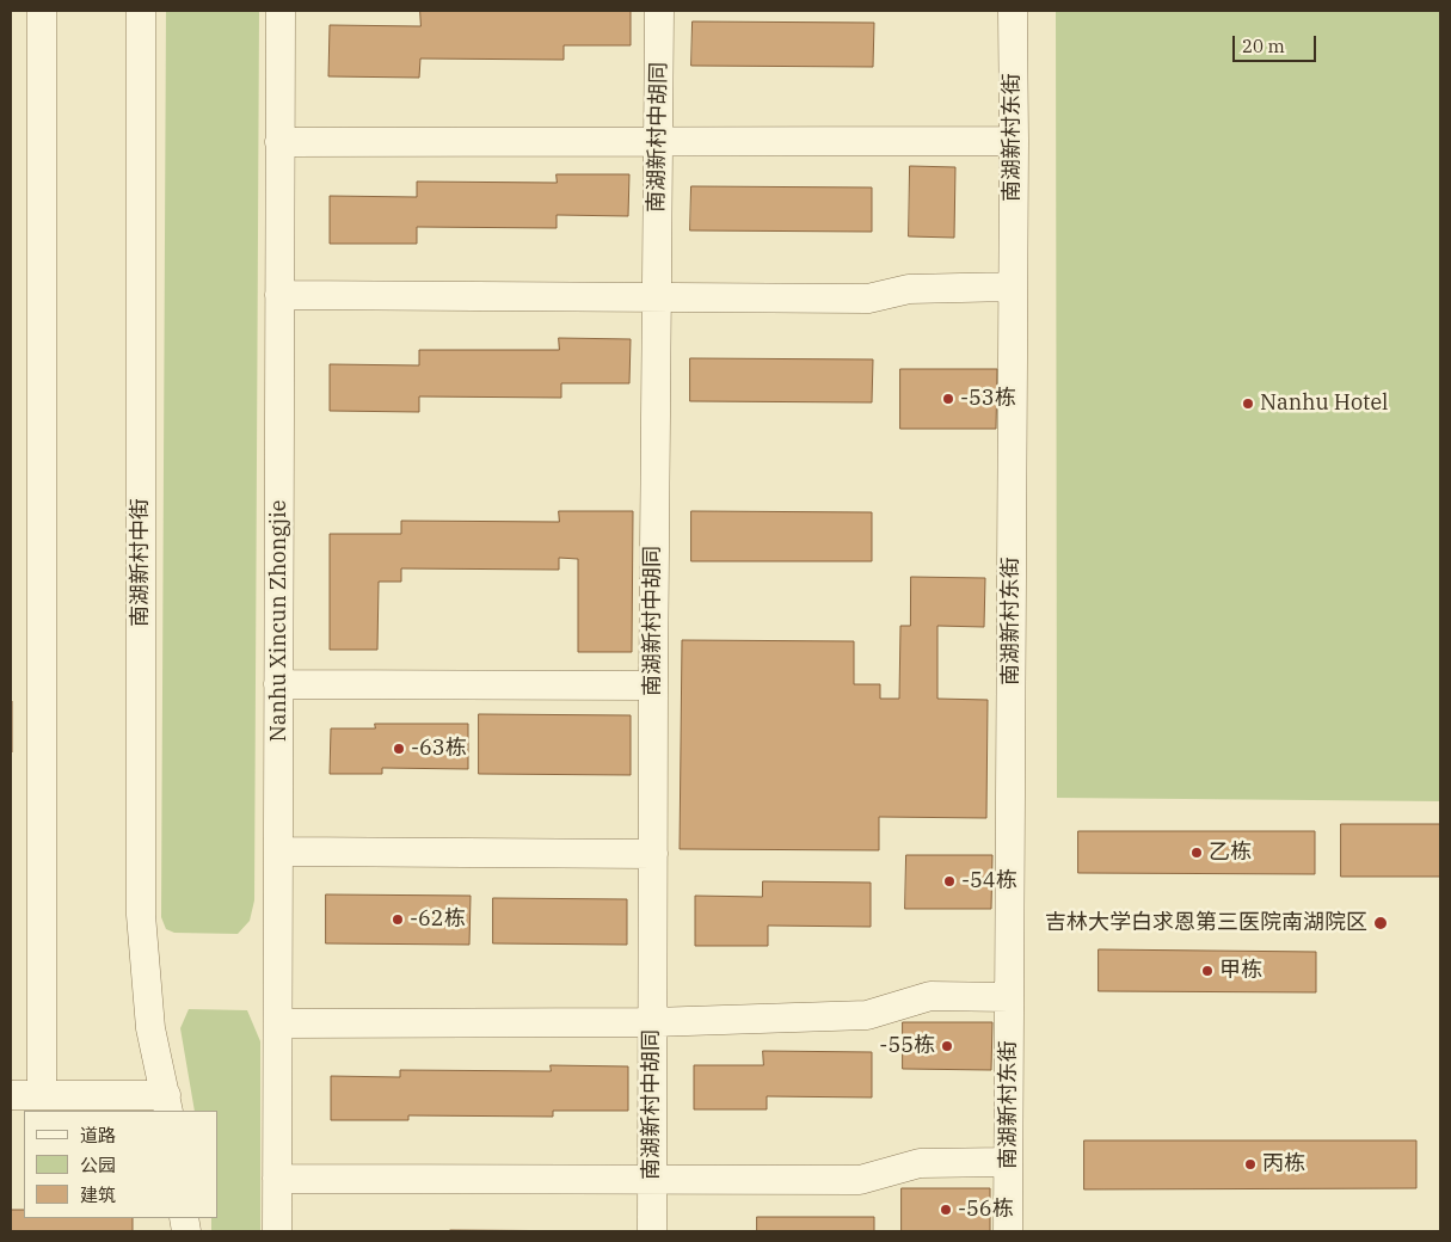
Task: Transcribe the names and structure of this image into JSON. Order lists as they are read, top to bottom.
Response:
{
  "streets": {
    "street": [
      "南湖新村中胡同",
      "南湖新村东街",
      "南湖新村中街",
      "Nanhu Xincun Zhongjie"
    ]
  },
  "places": [
    "-53栋",
    "Nanhu Hotel",
    "-63栋",
    "乙栋",
    "-54栋",
    "-62栋",
    "吉林大学白求恩第三医院南湖院区",
    "甲栋",
    "-55栋",
    "丙栋",
    "-56栋"
  ],
  "legend": ["道路", "公园", "建筑"],
  "scale_bar": "20 m"
}
